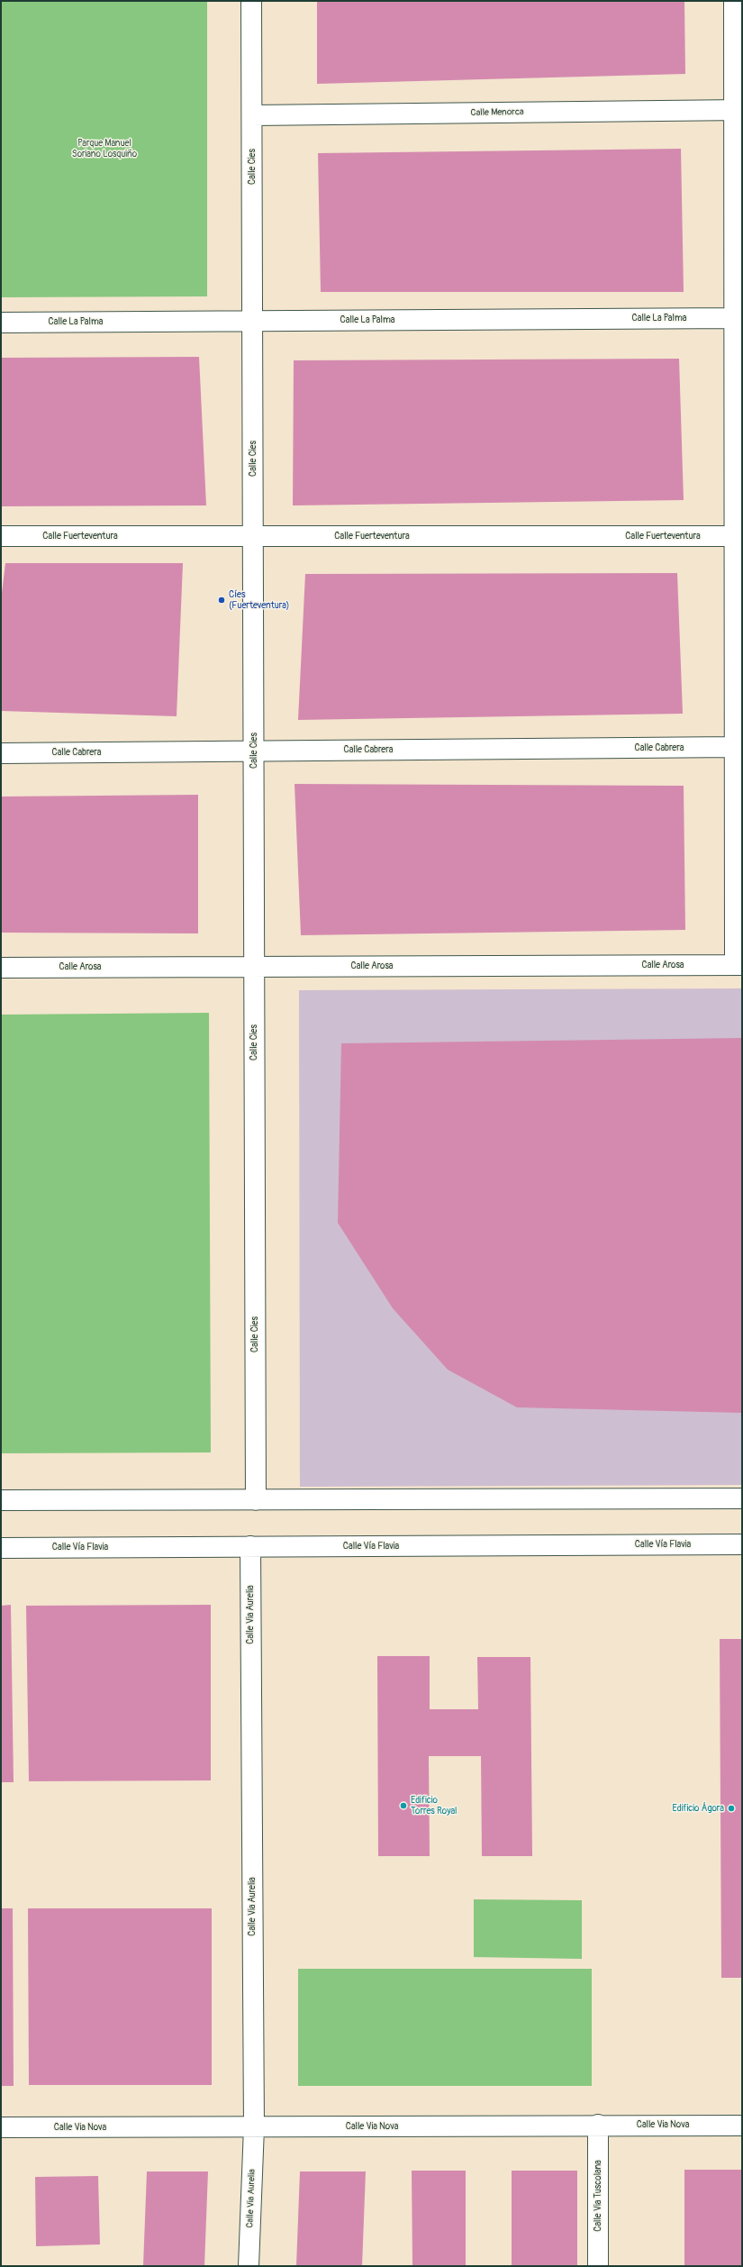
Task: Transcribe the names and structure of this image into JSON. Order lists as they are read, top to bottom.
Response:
{
  "streets": {
    "street": [
      "Calle Menorca",
      "Calle Cies",
      "Calle La Palma",
      "Calle Fuerteventura",
      "Calle Cabrera",
      "Calle Arosa",
      "Calle Vía Flavia",
      "Calle Via Aurelia",
      "Calle Via Nova",
      "Calle Via Tuscolana"
    ]
  },
  "crossings": [
    ["Calle Menorca", "Calle Cies"],
    ["Calle Cies", "Calle La Palma"],
    ["Calle Cies", "Calle Fuerteventura"],
    ["Calle Cies", "Calle Cabrera"],
    ["Calle Cies", "Calle Arosa"],
    ["Calle Vía Flavia", "Calle Via Aurelia"],
    ["Calle Via Aurelia", "Calle Via Nova"],
    ["Calle Via Nova", "Calle Via Tuscolana"]
  ],
  "parks": ["Parque Manuel Soriano Losquiño"],
  "places": ["Cíes (Fuerteventura)", "Edificio Torres Royal", "Edificio Ágora"]
}
